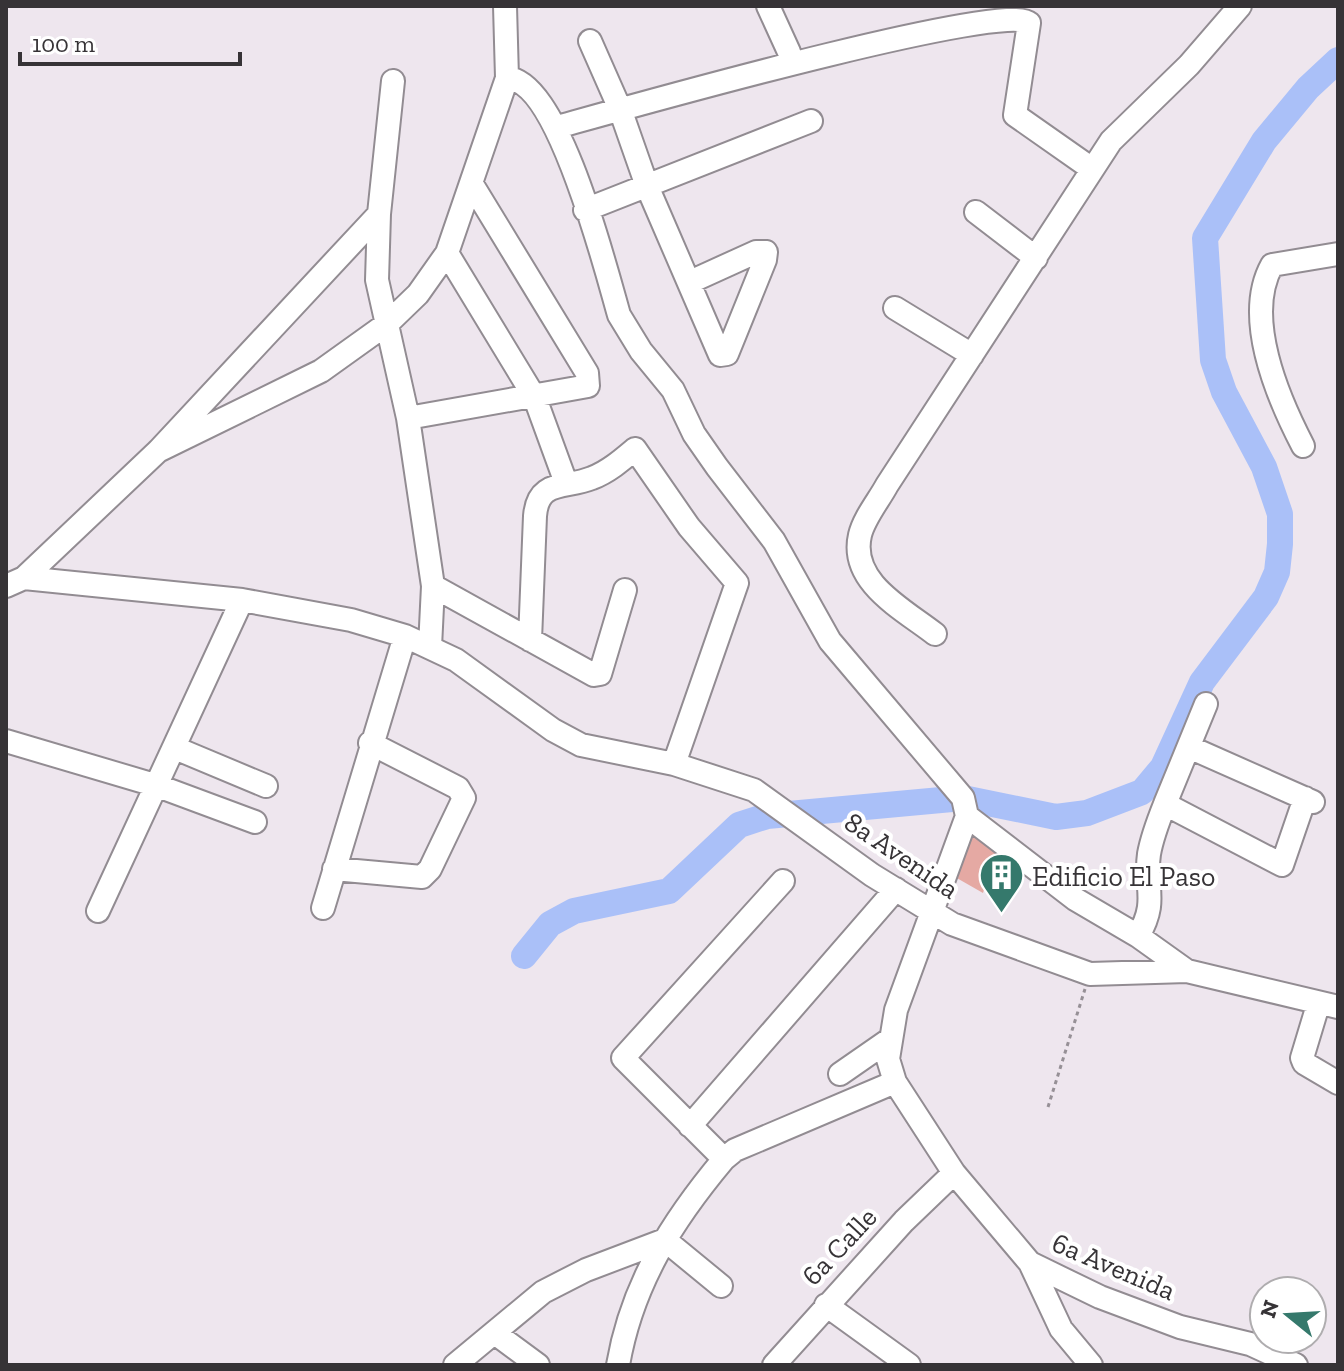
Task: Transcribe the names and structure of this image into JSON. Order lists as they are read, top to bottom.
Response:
{
  "streets": {
    "street": ["8a Avenida", "6a Calle", "6a Avenida"]
  },
  "crossings": [
    ["6a Calle", "6a Avenida"]
  ],
  "places": {
    "building": ["Edificio El Paso"]
  },
  "scale_bar": "100 m",
  "north": "left"
}
